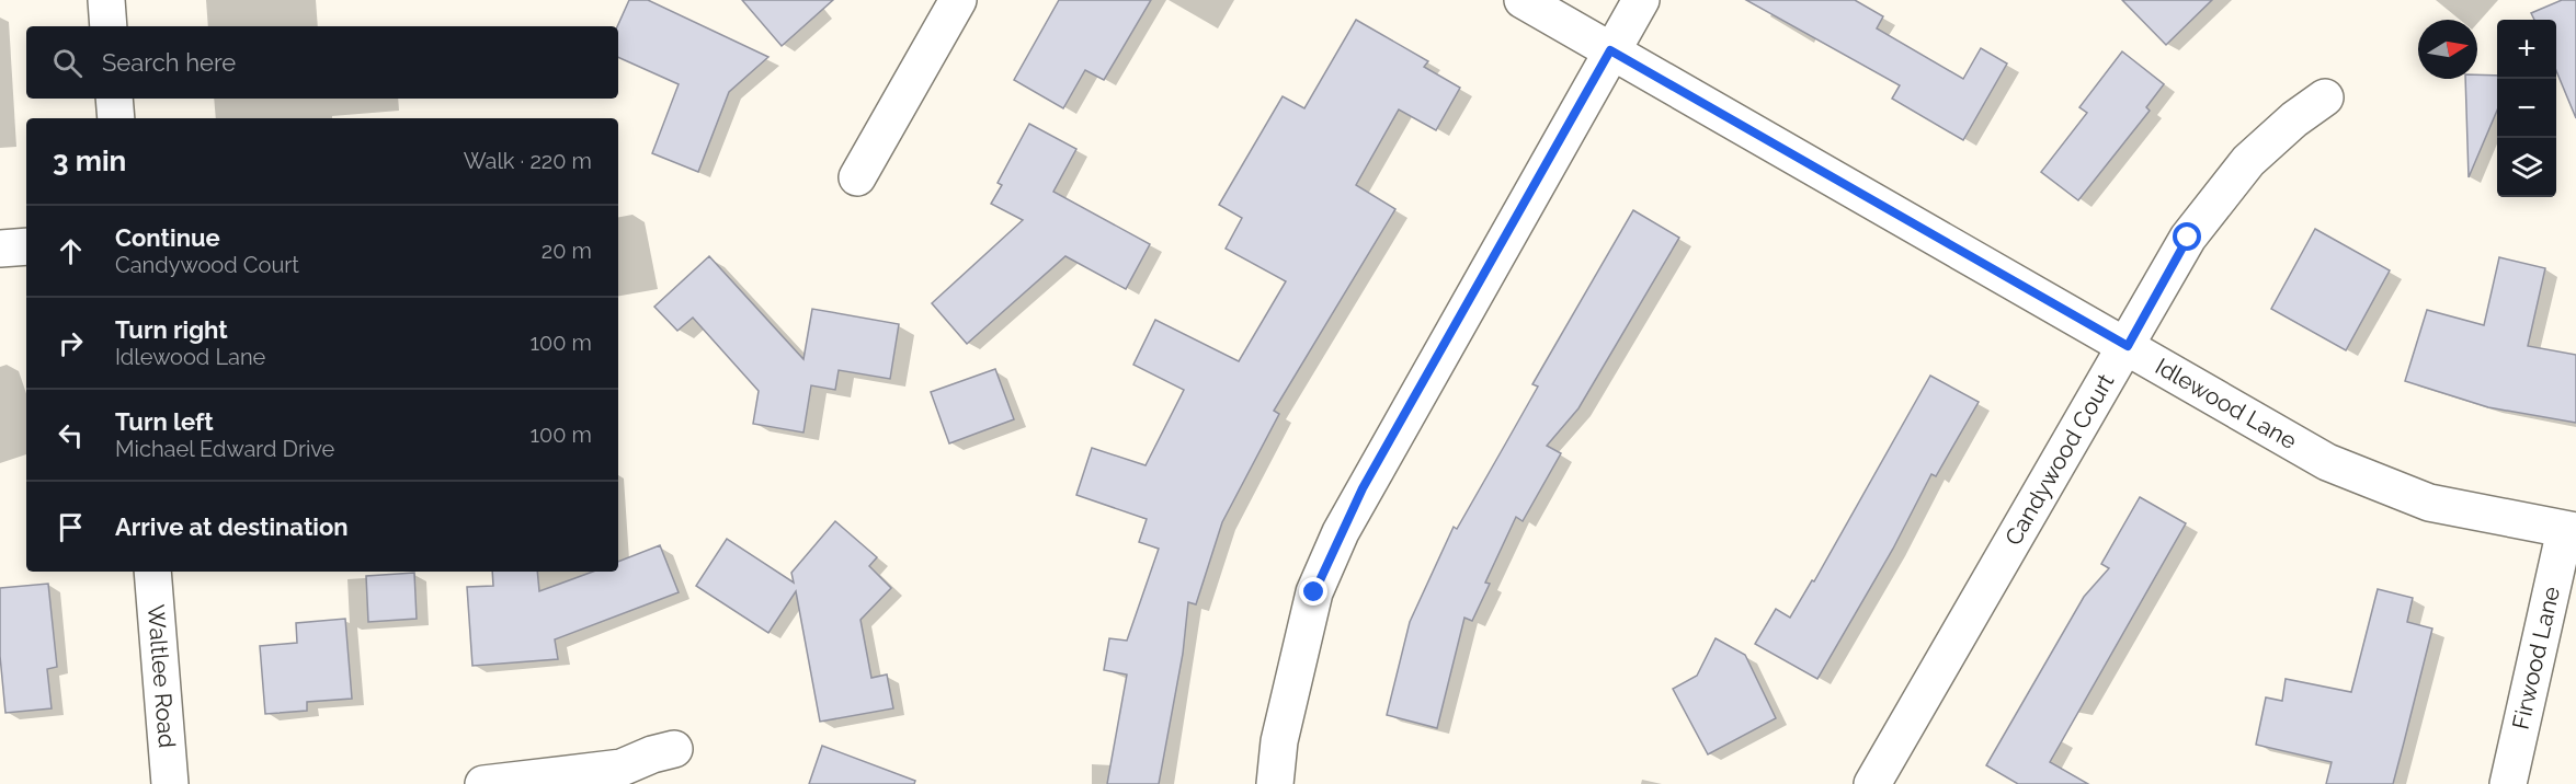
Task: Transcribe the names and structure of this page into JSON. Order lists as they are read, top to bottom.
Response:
{
  "streets": {
    "street": [
      "Idlewood Lane",
      "Candywood Court",
      "Firwood Lane",
      "Waltlee Road"
    ]
  },
  "crossings": [
    ["Idlewood Lane", "Candywood Court"],
    ["Idlewood Lane", "Firwood Lane"]
  ],
  "north": "right",
  "page": {
    "map_buttons": ["+", "−"],
    "search": "Search here",
    "heading": ["3 min", "Walk · 220 m"],
    "list": [
      ["Continue", "Candywood Court", "20 m"],
      ["Turn right", "Idlewood Lane", "100 m"],
      ["Turn left", "Michael Edward Drive", "100 m"],
      "Arrive at destination"
    ]
  }
}
